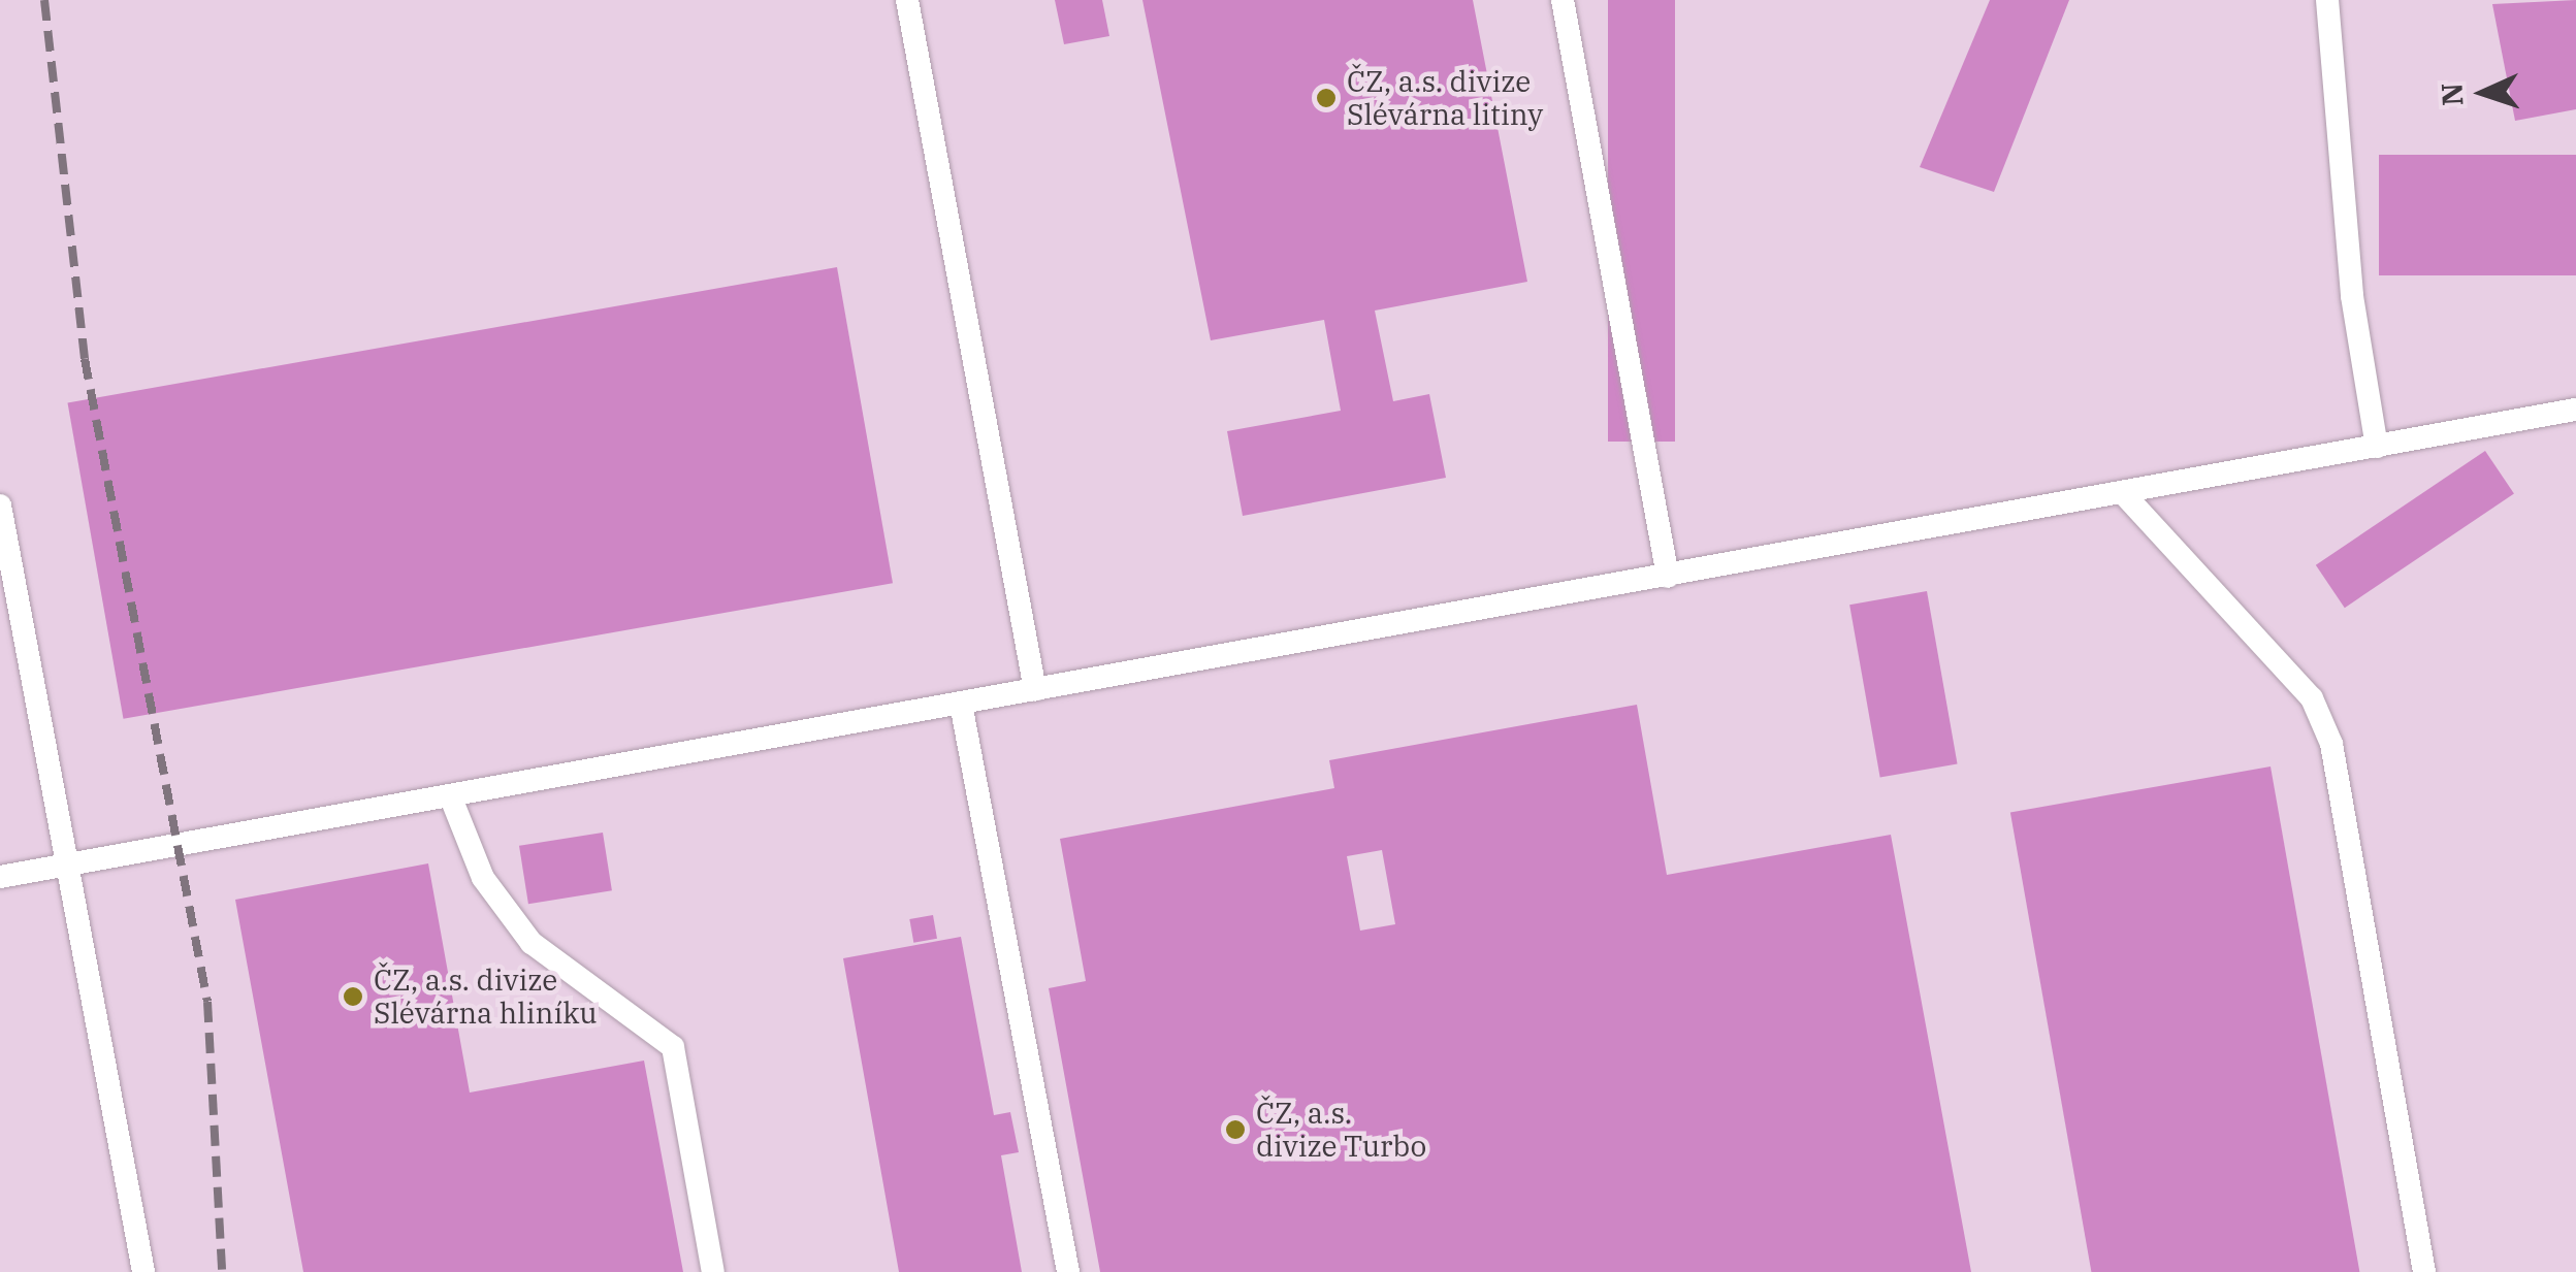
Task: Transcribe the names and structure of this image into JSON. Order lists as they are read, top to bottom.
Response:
{
  "places": ["ČZ, a.s. divize Slévárna litiny", "ČZ, a.s. divize Slévárna hliníku", "ČZ, a.s. divize Turbo"],
  "north": "left"
}
